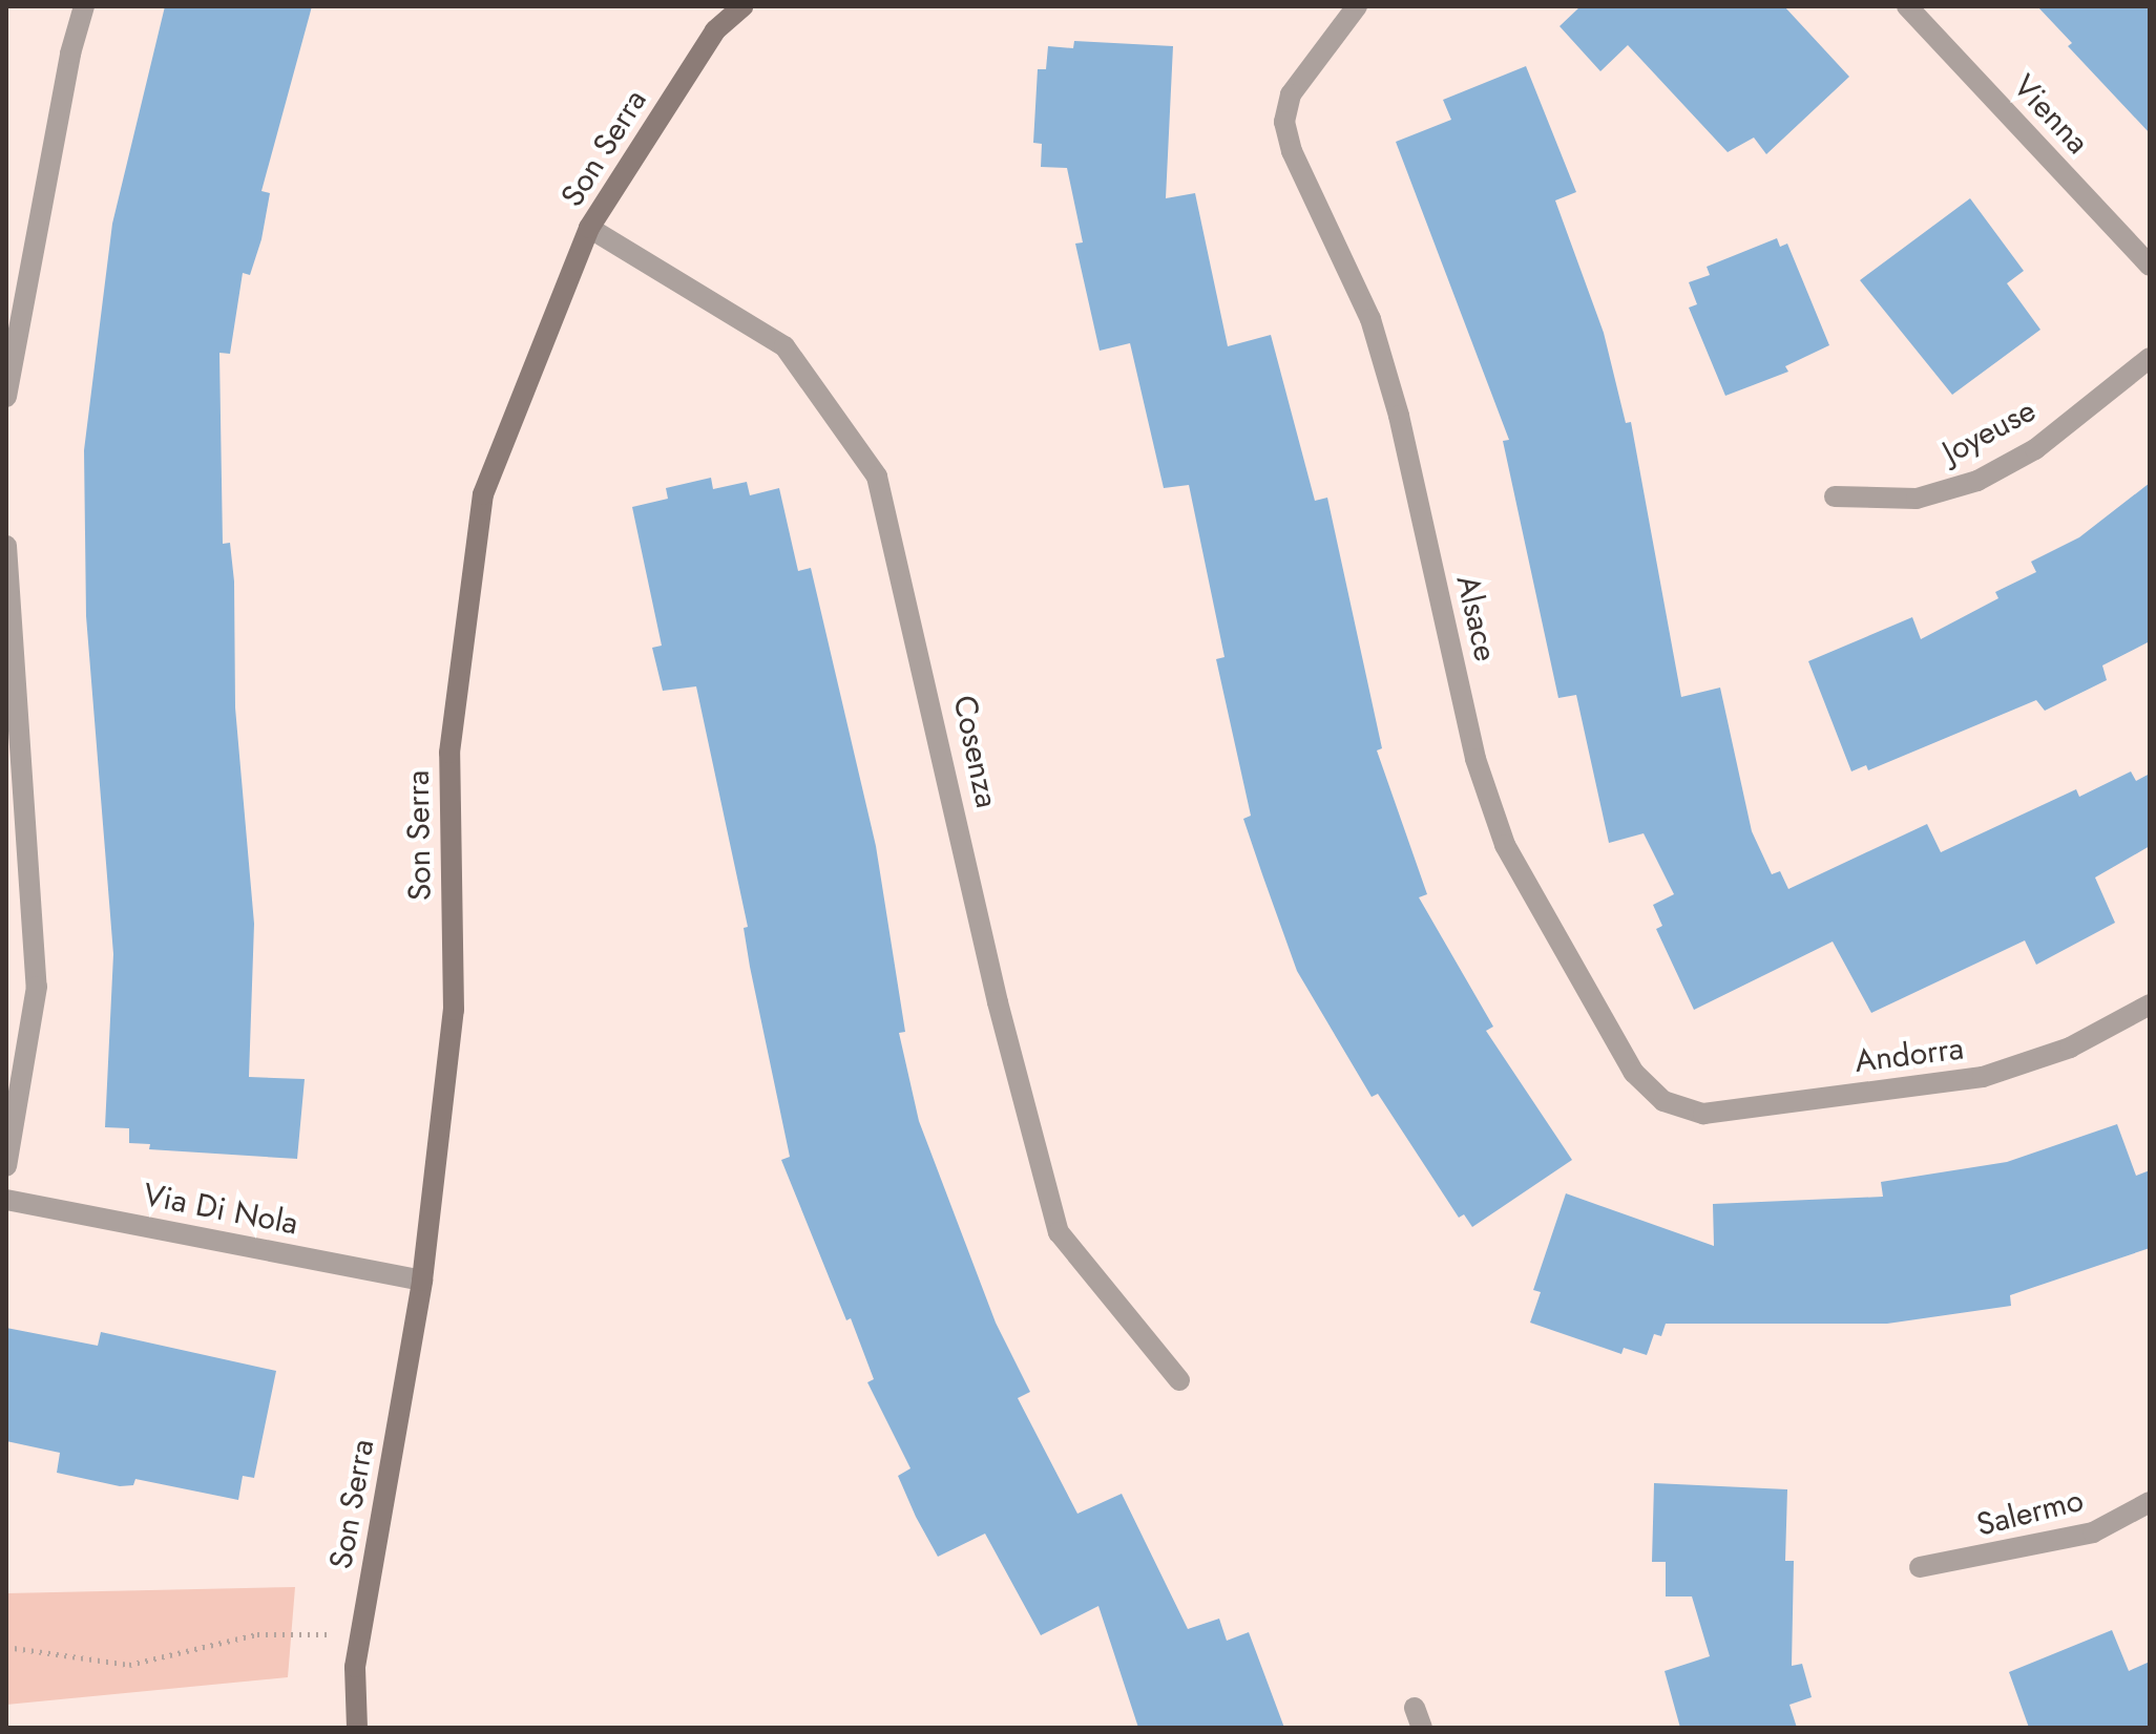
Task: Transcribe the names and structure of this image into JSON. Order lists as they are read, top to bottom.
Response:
{
  "streets": {
    "street": [
      "Vienna",
      "Son Serra",
      "Joyeuse",
      "Alsace",
      "Cosenza",
      "Andorra",
      "Via Di Nola",
      "Salermo"
    ]
  },
  "crossings": [
    ["Son Serra", "Cosenza"],
    ["Son Serra", "Via Di Nola"],
    ["Alsace", "Andorra"]
  ]
}
